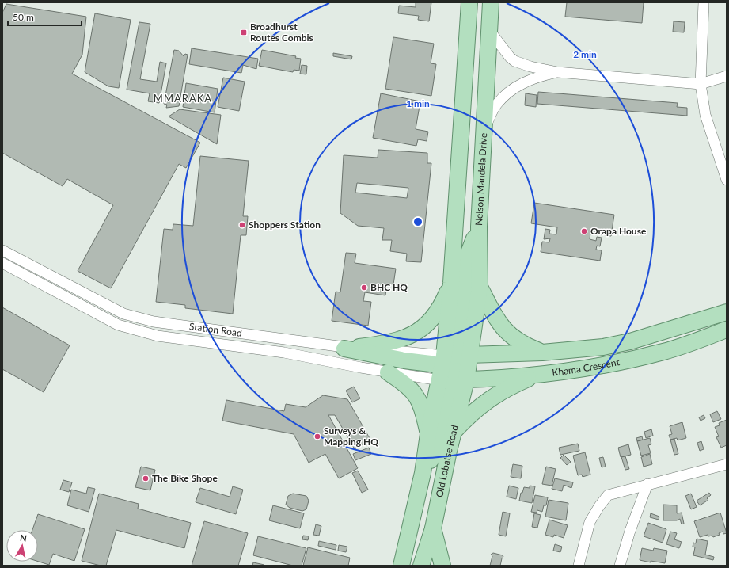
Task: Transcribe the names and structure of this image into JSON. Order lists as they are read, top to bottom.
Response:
{
  "streets": {
    "main road": ["Nelson Mandela Drive", "Khama Crescent", "Old Lobatse Road"],
    "street": ["Station Road"]
  },
  "crossings": [
    ["Nelson Mandela Drive", "Station Road"],
    ["Nelson Mandela Drive", "Khama Crescent"],
    ["Nelson Mandela Drive", "Old Lobatse Road"],
    ["Station Road", "Khama Crescent"],
    ["Station Road", "Old Lobatse Road"],
    ["Khama Crescent", "Old Lobatse Road"]
  ],
  "districts": ["MMARAKA"],
  "places": {
    "transit": ["Broadhurst Routes Combis"],
    "other": [
      "Shoppers Station",
      "Orapa House",
      "BHC HQ",
      "Surveys & Mapping HQ",
      "The Bike Shope"
    ]
  },
  "scale_bar": "50 m",
  "north": "top",
  "rings": ["2 min", "1 min"]
}
